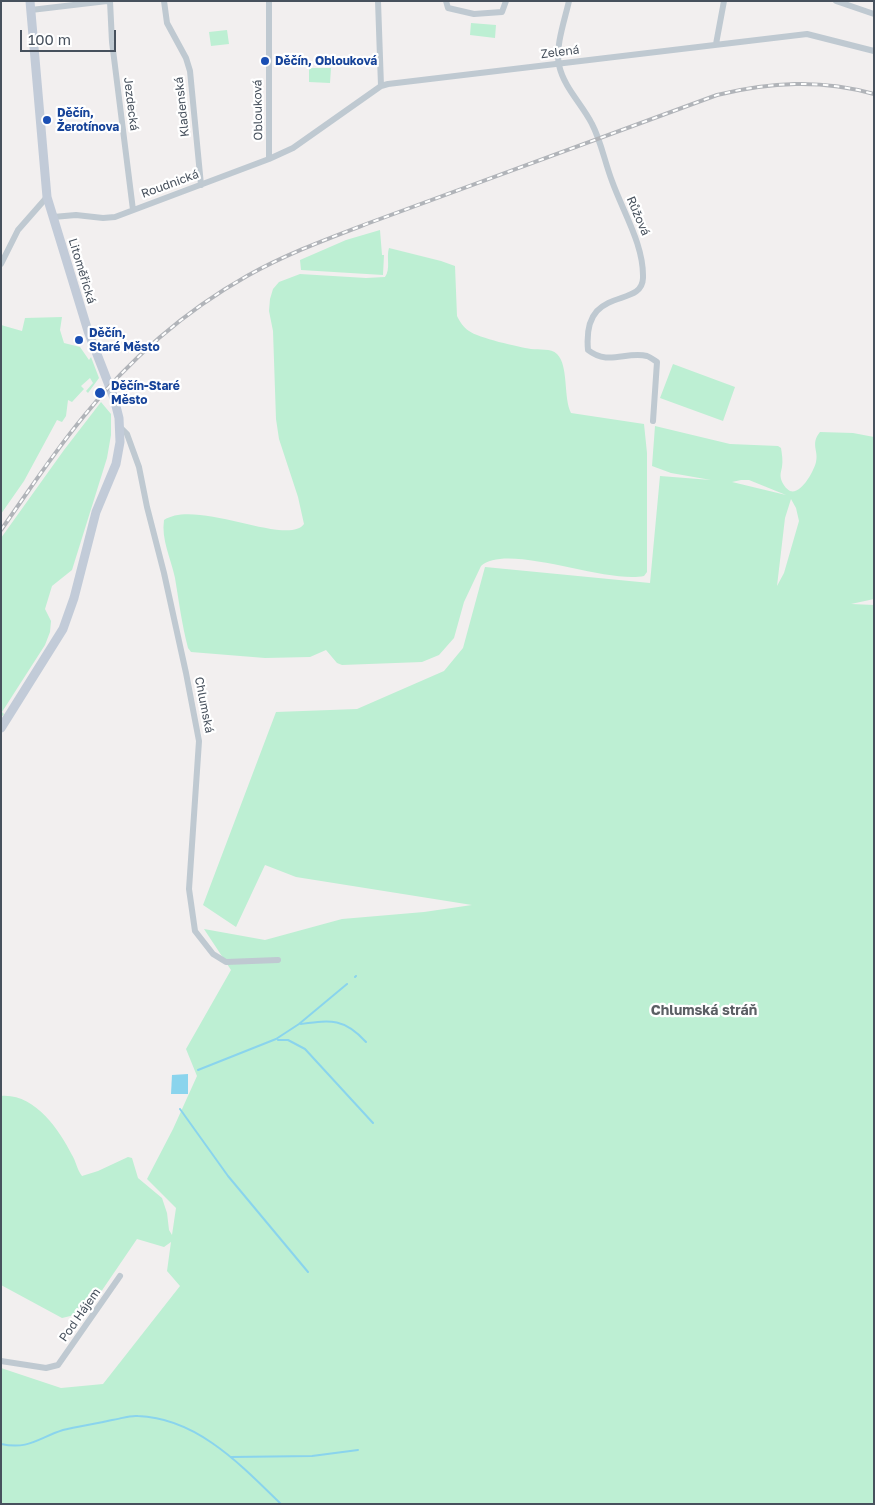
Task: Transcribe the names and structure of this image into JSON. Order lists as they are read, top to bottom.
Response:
{
  "streets": {
    "main road": ["Litoměřická"],
    "street": [
      "Zelená",
      "Jezdecká",
      "Kladenská",
      "Oblouková",
      "Roudnická",
      "Růžová",
      "Chlumská",
      "Pod Hájem"
    ]
  },
  "crossings": [
    ["Zelená", "Oblouková"],
    ["Zelená", "Roudnická"],
    ["Zelená", "Růžová"],
    ["Jezdecká", "Roudnická"],
    ["Kladenská", "Roudnická"],
    ["Oblouková", "Roudnická"],
    ["Roudnická", "Litoměřická"],
    ["Litoměřická", "Chlumská"]
  ],
  "districts": ["Chlumská stráň"],
  "places": [
    "Děčín, Oblouková",
    "Děčín, Žerotínova",
    "Děčín, Staré Město",
    "Děčín-Staré Město"
  ],
  "scale_bar": "100 m"
}
